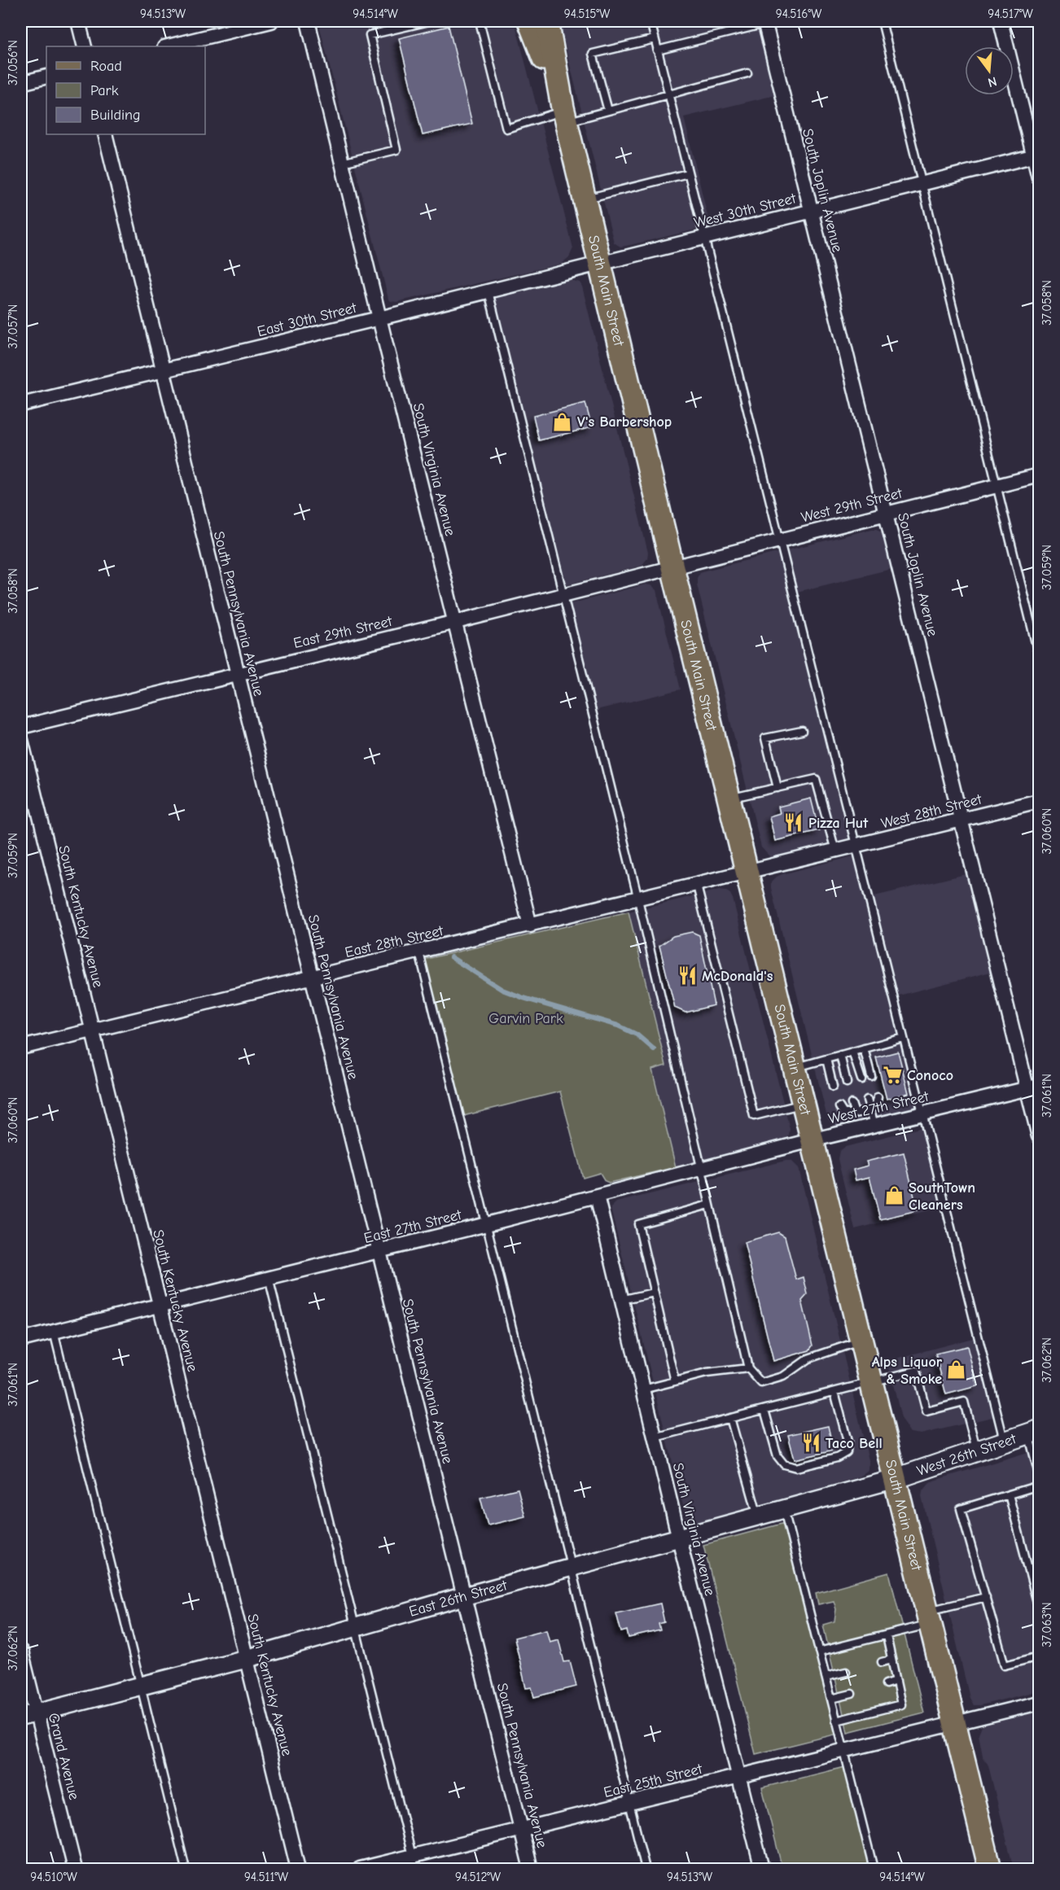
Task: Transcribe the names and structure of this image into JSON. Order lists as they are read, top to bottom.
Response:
{
  "streets": {
    "main road": ["South Main Street", "West 26th Street"],
    "street": [
      "South Joplin Avenue",
      "West 30th Street",
      "East 30th Street",
      "South Virginia Avenue",
      "West 29th Street",
      "South Pennsylvania Avenue",
      "East 29th Street",
      "West 28th Street",
      "South Kentucky Avenue",
      "East 28th Street",
      "West 27th Street",
      "East 27th Street",
      "East 26th Street",
      "Grand Avenue",
      "East 25th Street"
    ]
  },
  "crossings": [
    ["South Joplin Avenue", "West 30th Street"],
    ["South Joplin Avenue", "West 29th Street"],
    ["South Joplin Avenue", "West 28th Street"],
    ["South Joplin Avenue", "West 27th Street"],
    ["West 30th Street", "South Main Street"],
    ["West 30th Street", "East 30th Street"],
    ["South Main Street", "East 30th Street"],
    ["South Main Street", "West 29th Street"],
    ["South Main Street", "East 29th Street"],
    ["South Main Street", "West 28th Street"],
    ["South Main Street", "East 28th Street"],
    ["South Main Street", "West 27th Street"],
    ["South Main Street", "East 27th Street"],
    ["South Main Street", "West 26th Street"],
    ["South Main Street", "East 26th Street"],
    ["South Main Street", "East 25th Street"],
    ["East 30th Street", "South Virginia Avenue"],
    ["East 30th Street", "South Pennsylvania Avenue"],
    ["South Virginia Avenue", "East 29th Street"],
    ["South Virginia Avenue", "East 28th Street"],
    ["South Virginia Avenue", "East 27th Street"],
    ["South Virginia Avenue", "East 26th Street"],
    ["South Virginia Avenue", "East 25th Street"],
    ["West 29th Street", "East 29th Street"],
    ["South Pennsylvania Avenue", "East 29th Street"],
    ["South Pennsylvania Avenue", "East 28th Street"],
    ["South Pennsylvania Avenue", "East 27th Street"],
    ["South Pennsylvania Avenue", "East 26th Street"],
    ["South Pennsylvania Avenue", "East 25th Street"],
    ["West 28th Street", "East 28th Street"],
    ["South Kentucky Avenue", "East 28th Street"],
    ["South Kentucky Avenue", "East 27th Street"],
    ["South Kentucky Avenue", "East 26th Street"],
    ["West 27th Street", "East 27th Street"],
    ["West 26th Street", "East 26th Street"],
    ["East 26th Street", "Grand Avenue"]
  ],
  "parks": ["Garvin Park"],
  "places": {
    "shop": ["V's Barbershop", "SouthTown Cleaners", "Alps Liquor & Smoke"],
    "restaurant": ["Pizza Hut", "McDonald's", "Taco Bell"],
    "supermarket": ["Conoco"]
  },
  "legend": ["Road", "Park", "Building"],
  "north": "bottom",
  "coordinates": [
    "94.513°W",
    "94.514°W",
    "94.515°W",
    "94.516°W",
    "94.517°W",
    "37.056°N",
    "37.058°N",
    "37.057°N",
    "37.059°N",
    "37.060°N",
    "37.061°N",
    "37.062°N",
    "37.063°N",
    "94.510°W",
    "94.511°W",
    "94.512°W"
  ]
}
